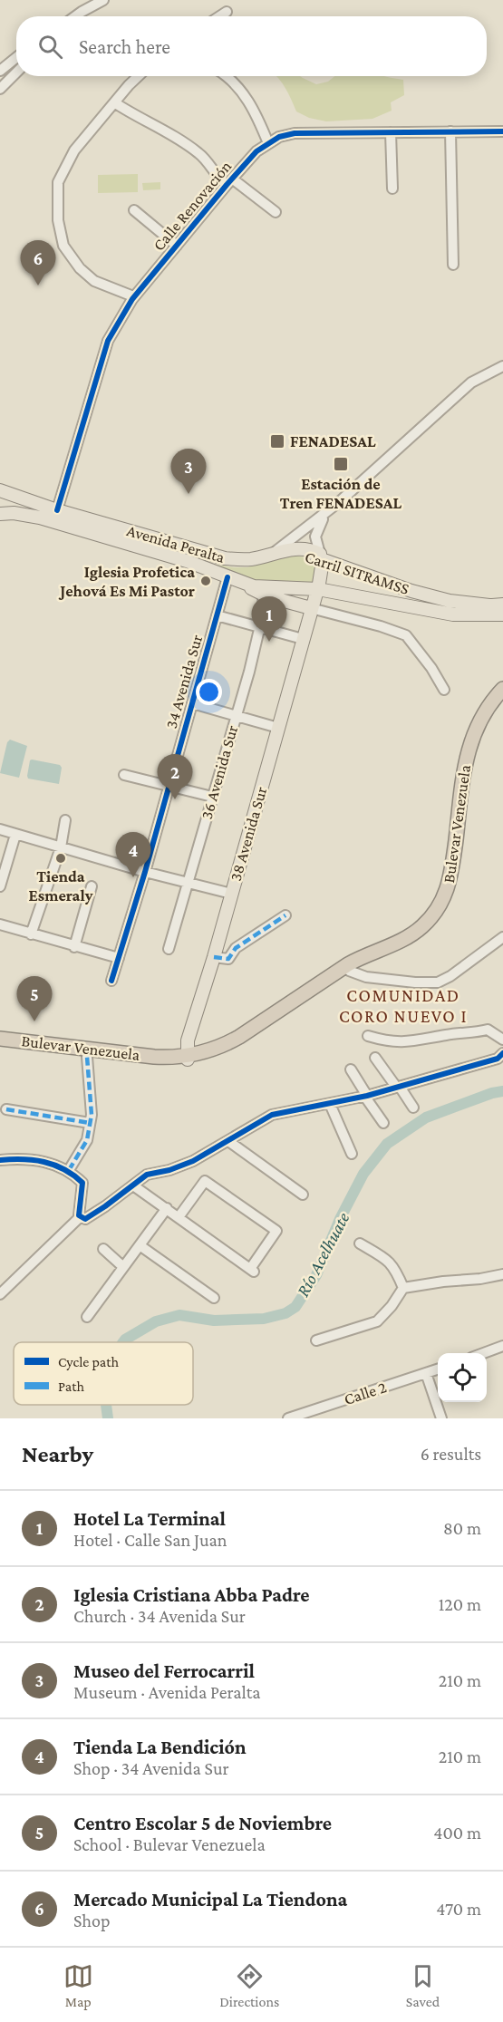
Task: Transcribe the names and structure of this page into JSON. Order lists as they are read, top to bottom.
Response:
{
  "streets": {
    "highway": ["Bulevar Venezuela"],
    "main road": ["Avenida Peralta", "Carril SITRAMSS", "38 Avenida Sur"],
    "street": [
      "Calle Renovación",
      "34 Avenida Sur",
      "36 Avenida Sur",
      "Calle 2"
    ]
  },
  "crossings": [
    ["Calle Renovación", "Avenida Peralta"],
    ["Calle Renovación", "Carril SITRAMSS"],
    ["Avenida Peralta", "Carril SITRAMSS"],
    ["Avenida Peralta", "34 Avenida Sur"],
    ["Avenida Peralta", "36 Avenida Sur"],
    ["Avenida Peralta", "38 Avenida Sur"],
    ["Bulevar Venezuela", "38 Avenida Sur"]
  ],
  "districts": ["COMUNIDAD CORO NUEVO I"],
  "water": ["Río Acelhuate"],
  "places": {
    "transit": ["FENADESAL", "Estación de Tren FENADESAL"],
    "other": ["Iglesia Profetica Jehová Es Mi Pastor", "Tienda Esmeraly"]
  },
  "legend": ["Cycle path", "Path"],
  "page": {
    "search": "Search here",
    "pins": [
      "6",
      "3",
      "1",
      "2",
      "4",
      "5"
    ],
    "heading": ["Nearby", "6 results"],
    "list": [
      {
        "mark": "1",
        "name": "Hotel La Terminal",
        "note": "Hotel · Calle San Juan",
        "value": "80 m"
      },
      {
        "mark": "2",
        "name": "Iglesia Cristiana Abba Padre",
        "note": "Church · 34 Avenida Sur",
        "value": "120 m"
      },
      {
        "mark": "3",
        "name": "Museo del Ferrocarril",
        "note": "Museum · Avenida Peralta",
        "value": "210 m"
      },
      {
        "mark": "4",
        "name": "Tienda La Bendición",
        "note": "Shop · 34 Avenida Sur",
        "value": "210 m"
      },
      {
        "mark": "5",
        "name": "Centro Escolar 5 de Noviembre",
        "note": "School · Bulevar Venezuela",
        "value": "400 m"
      },
      {
        "mark": "6",
        "name": "Mercado Municipal La Tiendona",
        "note": "Shop",
        "value": "470 m"
      }
    ],
    "nav": ["Map", "Directions", "Saved"]
  }
}
